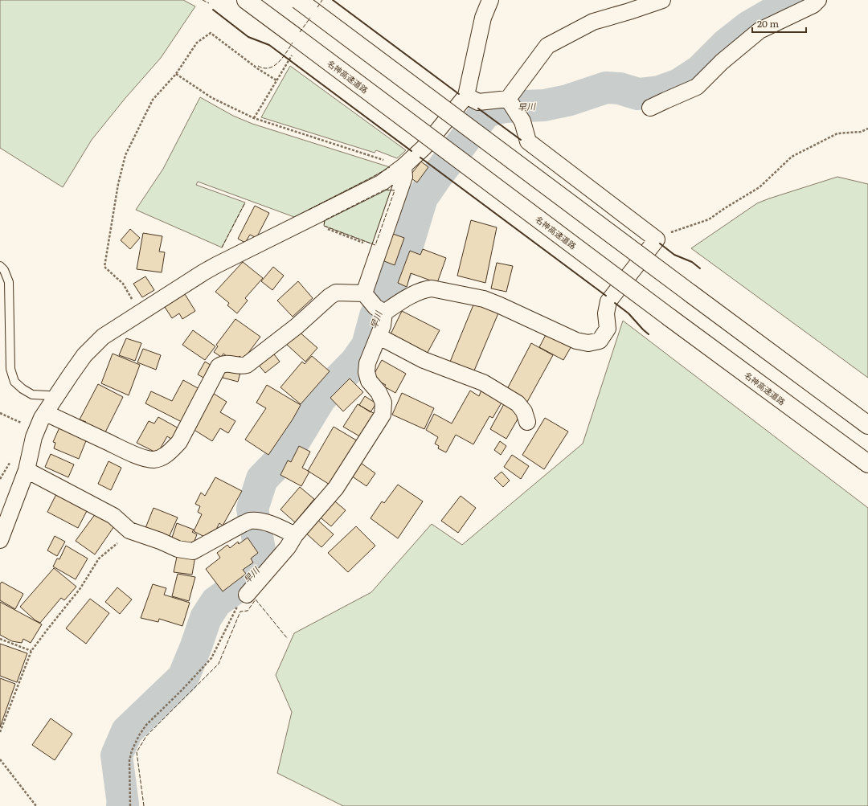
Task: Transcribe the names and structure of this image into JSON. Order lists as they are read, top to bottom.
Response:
{
  "streets": {
    "highway": ["名神高速道路"]
  },
  "water": ["早川"],
  "scale_bar": "20 m"
}
